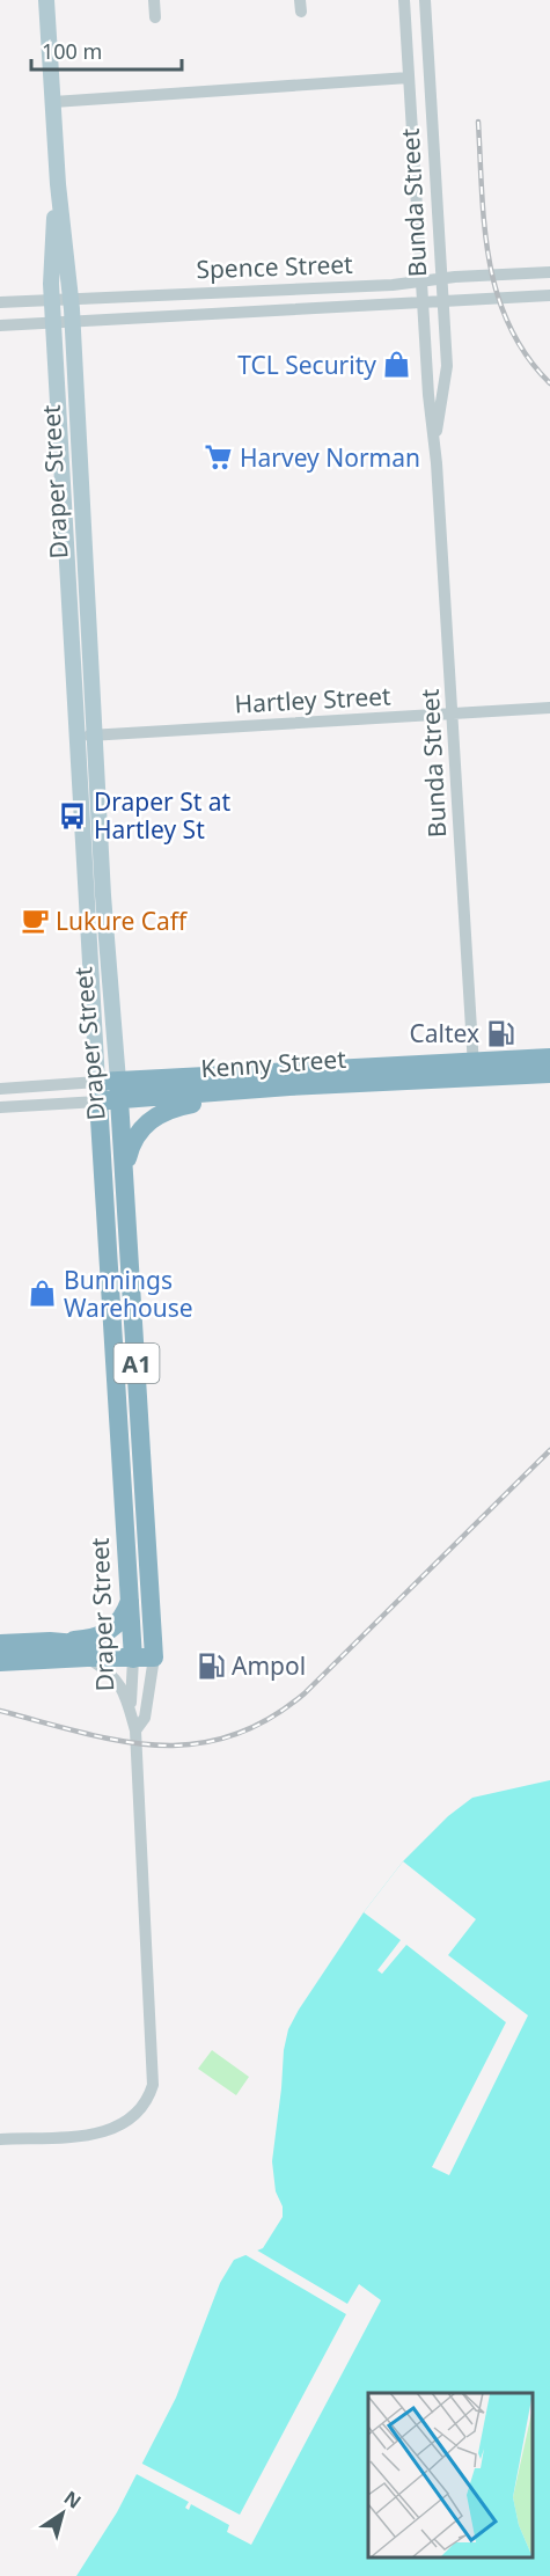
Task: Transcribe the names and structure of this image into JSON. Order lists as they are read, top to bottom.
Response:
{
  "streets": {
    "highway": ["Draper Street", "Kenny Street", "A1"],
    "street": ["Bunda Street", "Spence Street", "Hartley Street"]
  },
  "crossings": [
    ["Bunda Street", "Spence Street"],
    ["Bunda Street", "Hartley Street"],
    ["Bunda Street", "Kenny Street"],
    ["Spence Street", "Draper Street"],
    ["Draper Street", "Hartley Street"],
    ["Draper Street", "Kenny Street"]
  ],
  "places": {
    "shop": ["TCL Security", "Bunnings Warehouse"],
    "supermarket": ["Harvey Norman"],
    "bus stop": ["Draper St at Hartley St"],
    "cafe": ["Lukure Caff"],
    "fuel station": ["Caltex", "Ampol"]
  },
  "scale_bar": "100 m",
  "north": "top right"
}
